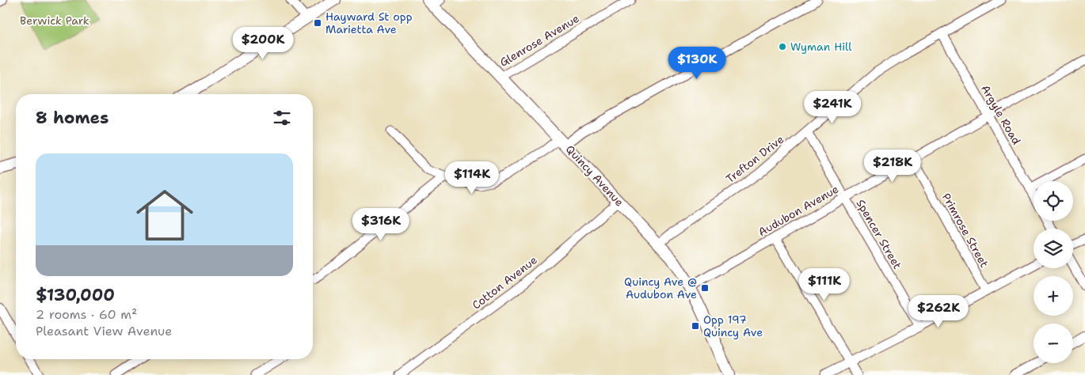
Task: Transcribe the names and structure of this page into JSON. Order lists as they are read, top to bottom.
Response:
{
  "streets": {
    "main road": ["Quincy Avenue"],
    "street": [
      "Glenrose Avenue",
      "Argyle Road",
      "Trefton Drive",
      "Audubon Avenue",
      "Primrose Street",
      "Spencer Street",
      "Cotton Avenue"
    ]
  },
  "crossings": [
    ["Glenrose Avenue", "Quincy Avenue"],
    ["Argyle Road", "Trefton Drive"],
    ["Argyle Road", "Audubon Avenue"],
    ["Trefton Drive", "Quincy Avenue"],
    ["Trefton Drive", "Spencer Street"],
    ["Quincy Avenue", "Audubon Avenue"],
    ["Quincy Avenue", "Cotton Avenue"],
    ["Audubon Avenue", "Primrose Street"],
    ["Audubon Avenue", "Spencer Street"]
  ],
  "parks": ["Berwick Park"],
  "places": {
    "transit": ["Hayward St opp Marietta Ave", "Quincy Ave @ Audubon Ave", "Opp 197 Quincy Ave"],
    "other": ["Wyman Hill"]
  },
  "page": {
    "price": [
      "$200K",
      "$130K",
      "$241K",
      "$218K",
      "$114K",
      "$316K",
      "$111K",
      "$262K"
    ],
    "heading": "8 homes",
    "list": [
      {
        "name": "$130,000",
        "note": "2 rooms · 60 m² · Pleasant View Avenue"
      }
    ],
    "map_buttons": ["+", "−"]
  }
}
